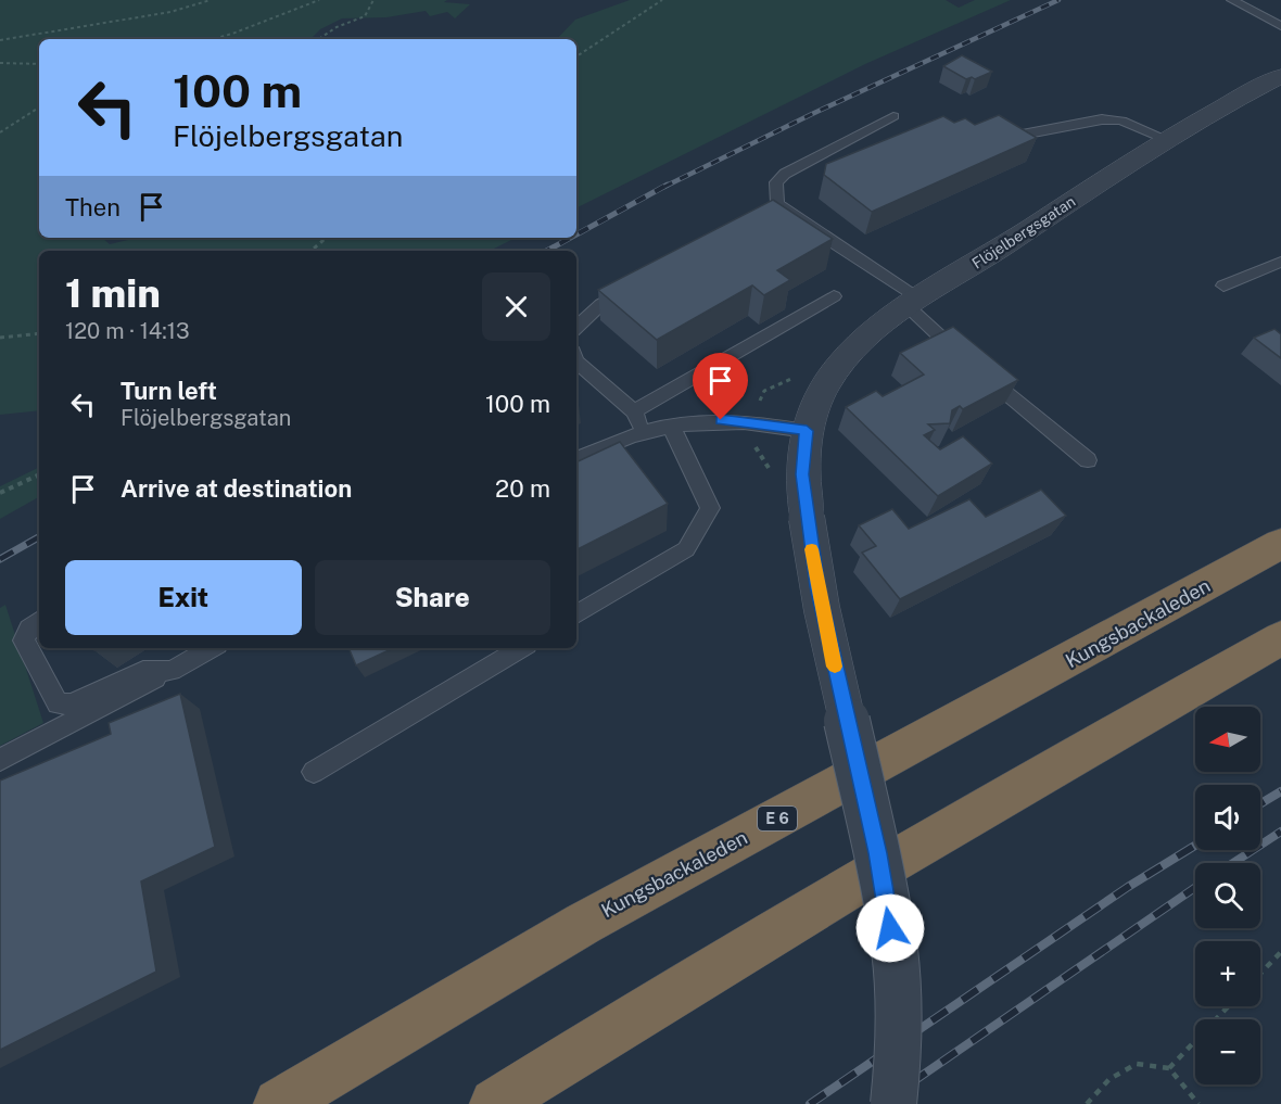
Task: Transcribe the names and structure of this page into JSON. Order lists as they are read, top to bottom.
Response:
{
  "streets": {
    "highway": ["Kungsbackaleden", "E 6"],
    "street": ["Flöjelbergsgatan"]
  },
  "north": "left",
  "page": {
    "turn": ["100 m", "Flöjelbergsgatan"],
    "then": "Then",
    "heading": ["1 min", "120 m · 14:13"],
    "list": [
      {
        "name": "Turn left",
        "note": "Flöjelbergsgatan",
        "value": "100 m"
      },
      {
        "name": "Arrive at destination",
        "value": "20 m"
      }
    ],
    "buttons": ["Exit", "Share"],
    "map_buttons": ["+", "−"]
  }
}
